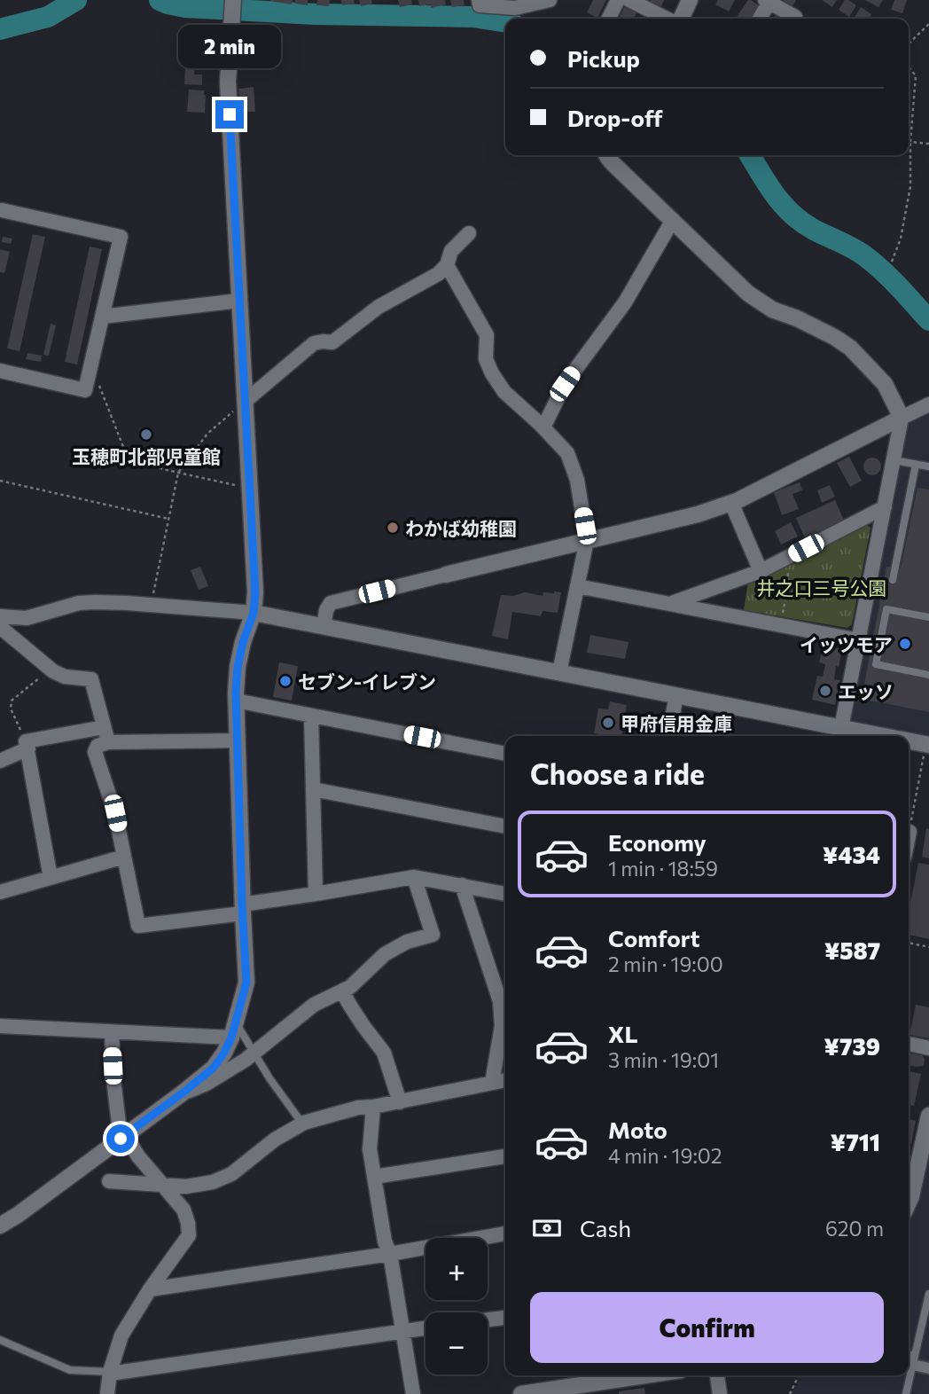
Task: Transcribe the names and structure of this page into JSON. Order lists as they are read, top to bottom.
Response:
{
  "parks": ["井之口三号公園"],
  "places": [
    "玉穂町北部児童館",
    "わかば幼稚園",
    "イッツモア",
    "セブン-イレブン",
    "エッソ",
    "甲府信用金庫"
  ],
  "page": {
    "banner": ["Pickup", "Drop-off"],
    "bubble": "2 min",
    "heading": "Choose a ride",
    "list": [
      {
        "name": "Economy",
        "note": "1 min · 18:59",
        "value": "¥434"
      },
      {
        "name": "Comfort",
        "note": "2 min · 19:00",
        "value": "¥587"
      },
      {
        "name": "XL",
        "note": "3 min · 19:01",
        "value": "¥739"
      },
      {
        "name": "Moto",
        "note": "4 min · 19:02",
        "value": "¥711"
      }
    ],
    "pay": ["Cash", "620 m"],
    "map_buttons": ["+", "−"],
    "buttons": "Confirm"
  }
}
